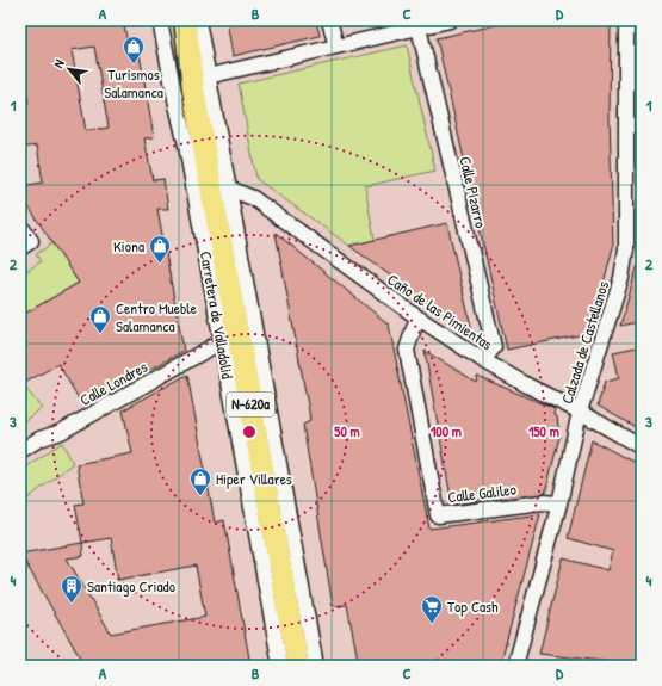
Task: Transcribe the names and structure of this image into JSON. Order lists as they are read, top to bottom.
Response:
{
  "streets": {
    "highway": ["Carretera de Valladolid", "N-620a"],
    "street": [
      "Calle Pizarro",
      "Caño de las Pimientas",
      "Calzada de Castellanos",
      "Calle Londres",
      "Calle Galileo"
    ]
  },
  "crossings": [
    ["Calle Pizarro", "Caño de las Pimientas"],
    ["Caño de las Pimientas", "Calzada de Castellanos"],
    ["Caño de las Pimientas", "Calle Galileo"],
    ["Carretera de Valladolid", "Calle Londres"],
    ["Calzada de Castellanos", "Calle Galileo"]
  ],
  "places": {
    "shop": [
      "Turismos Salamanca",
      "Kiona",
      "Centro Mueble Salamanca",
      "Hiper Villares"
    ],
    "building": ["Santiago Criado"],
    "supermarket": ["Top Cash"]
  },
  "north": "top left",
  "grid": {
    "columns": [
      "A",
      "B",
      "C",
      "D"
    ],
    "rows": [
      "1",
      "2",
      "3",
      "4"
    ]
  },
  "rings": ["50 m", "100 m", "150 m"]
}
